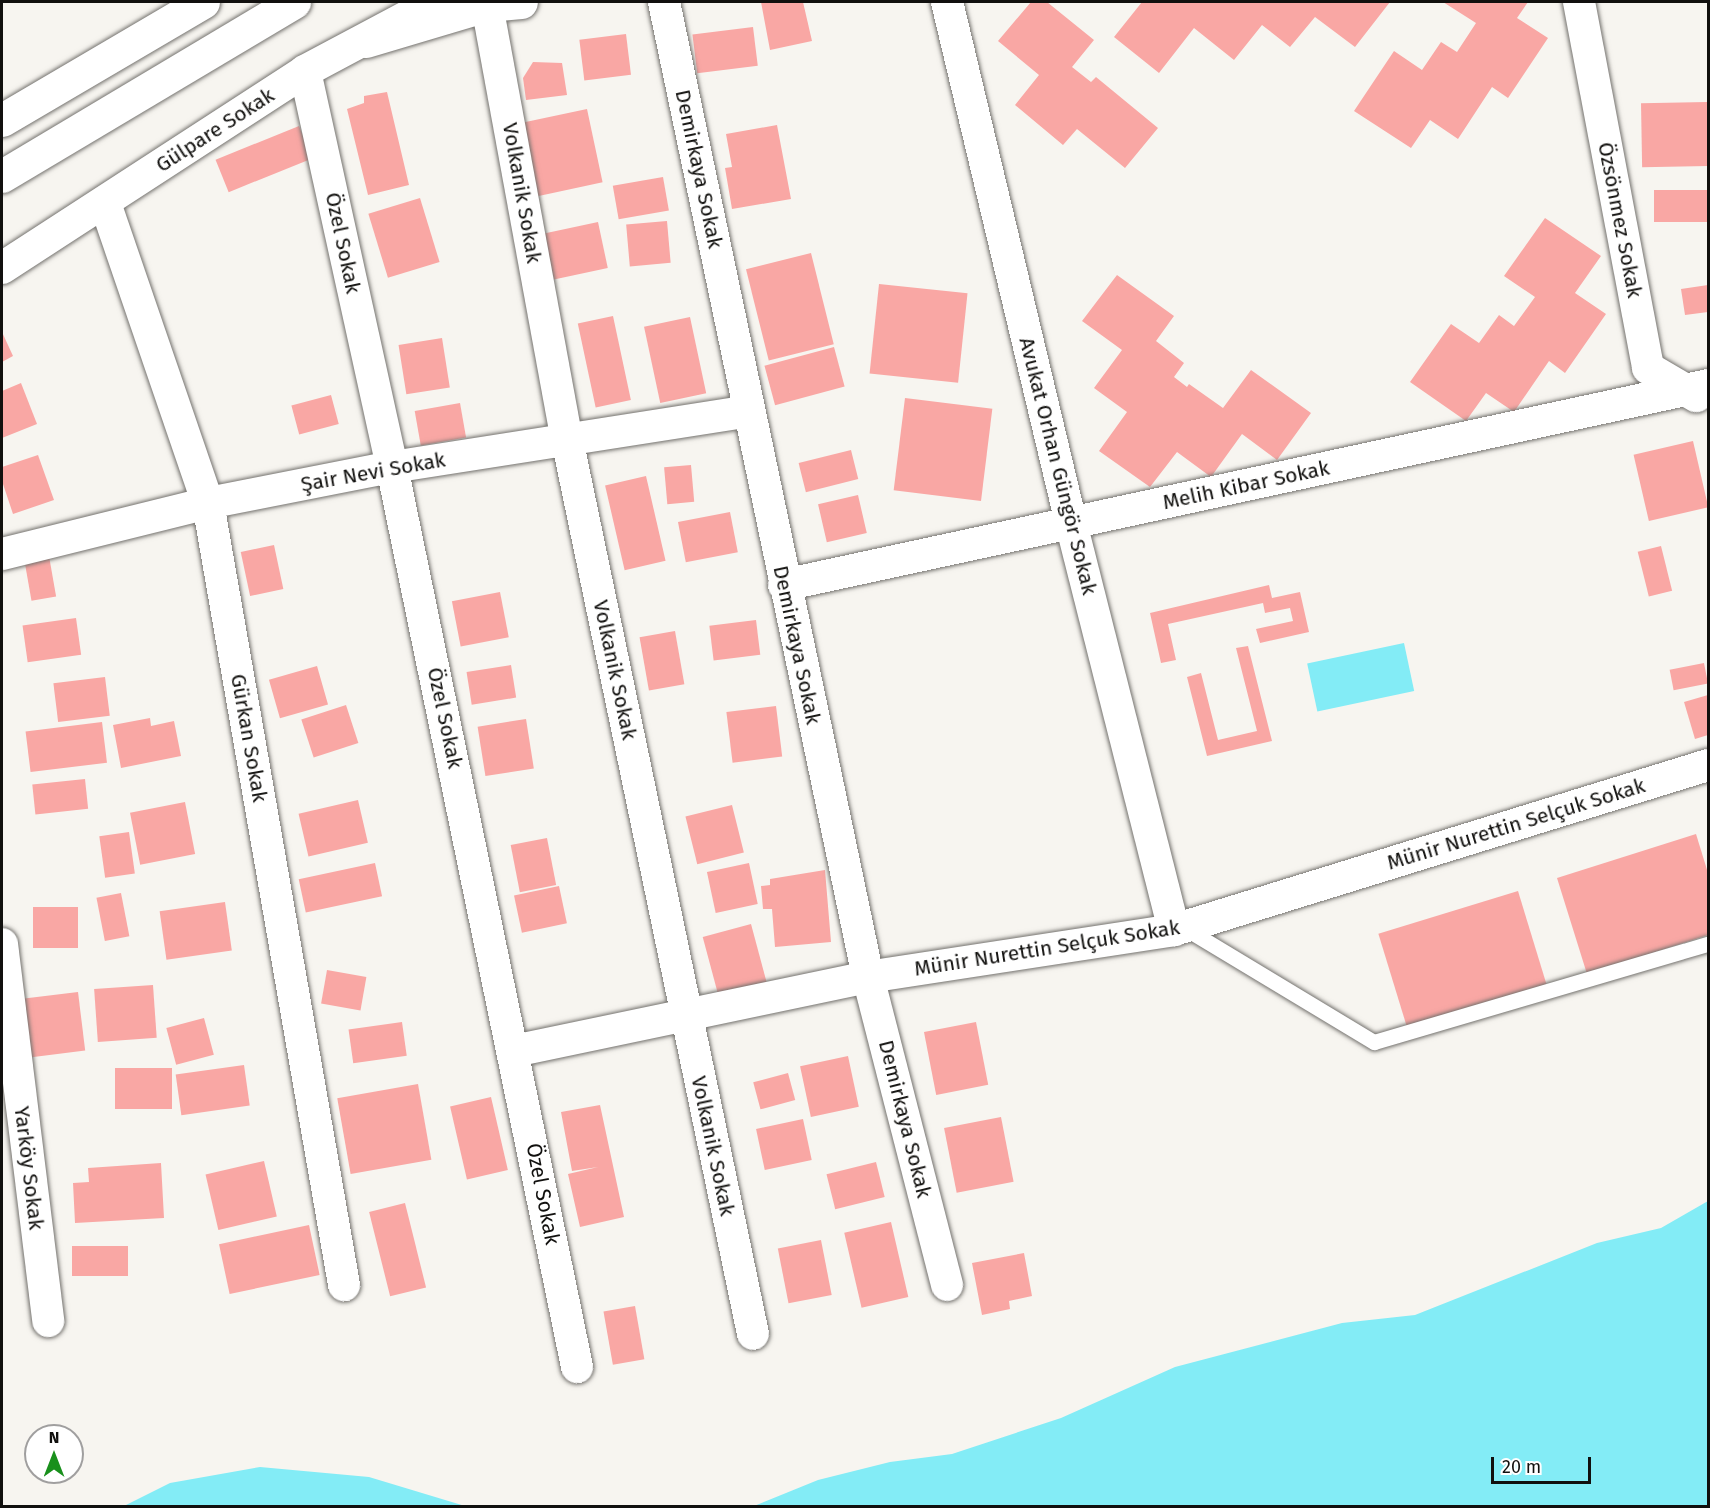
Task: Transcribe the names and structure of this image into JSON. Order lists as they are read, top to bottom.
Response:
{
  "streets": {
    "street": [
      "Gülpare Sokak",
      "Demirkaya Sokak",
      "Volkanik Sokak",
      "Özsönmez Sokak",
      "Özel Sokak",
      "Avukat Orhan Güngör Sokak",
      "Şair Nevi Sokak",
      "Melih Kibar Sokak",
      "Gürkan Sokak",
      "Münir Nurettin Selçuk Sokak",
      "Yarköy Sokak"
    ]
  },
  "crossings": [
    ["Gülpare Sokak", "Özel Sokak"],
    ["Gülpare Sokak", "Gürkan Sokak"],
    ["Demirkaya Sokak", "Şair Nevi Sokak"],
    ["Demirkaya Sokak", "Melih Kibar Sokak"],
    ["Demirkaya Sokak", "Münir Nurettin Selçuk Sokak"],
    ["Volkanik Sokak", "Şair Nevi Sokak"],
    ["Volkanik Sokak", "Münir Nurettin Selçuk Sokak"],
    ["Özsönmez Sokak", "Melih Kibar Sokak"],
    ["Özel Sokak", "Şair Nevi Sokak"],
    ["Özel Sokak", "Münir Nurettin Selçuk Sokak"],
    ["Avukat Orhan Güngör Sokak", "Melih Kibar Sokak"],
    ["Avukat Orhan Güngör Sokak", "Münir Nurettin Selçuk Sokak"],
    ["Şair Nevi Sokak", "Gürkan Sokak"]
  ],
  "scale_bar": "20 m",
  "north": "top"
}
